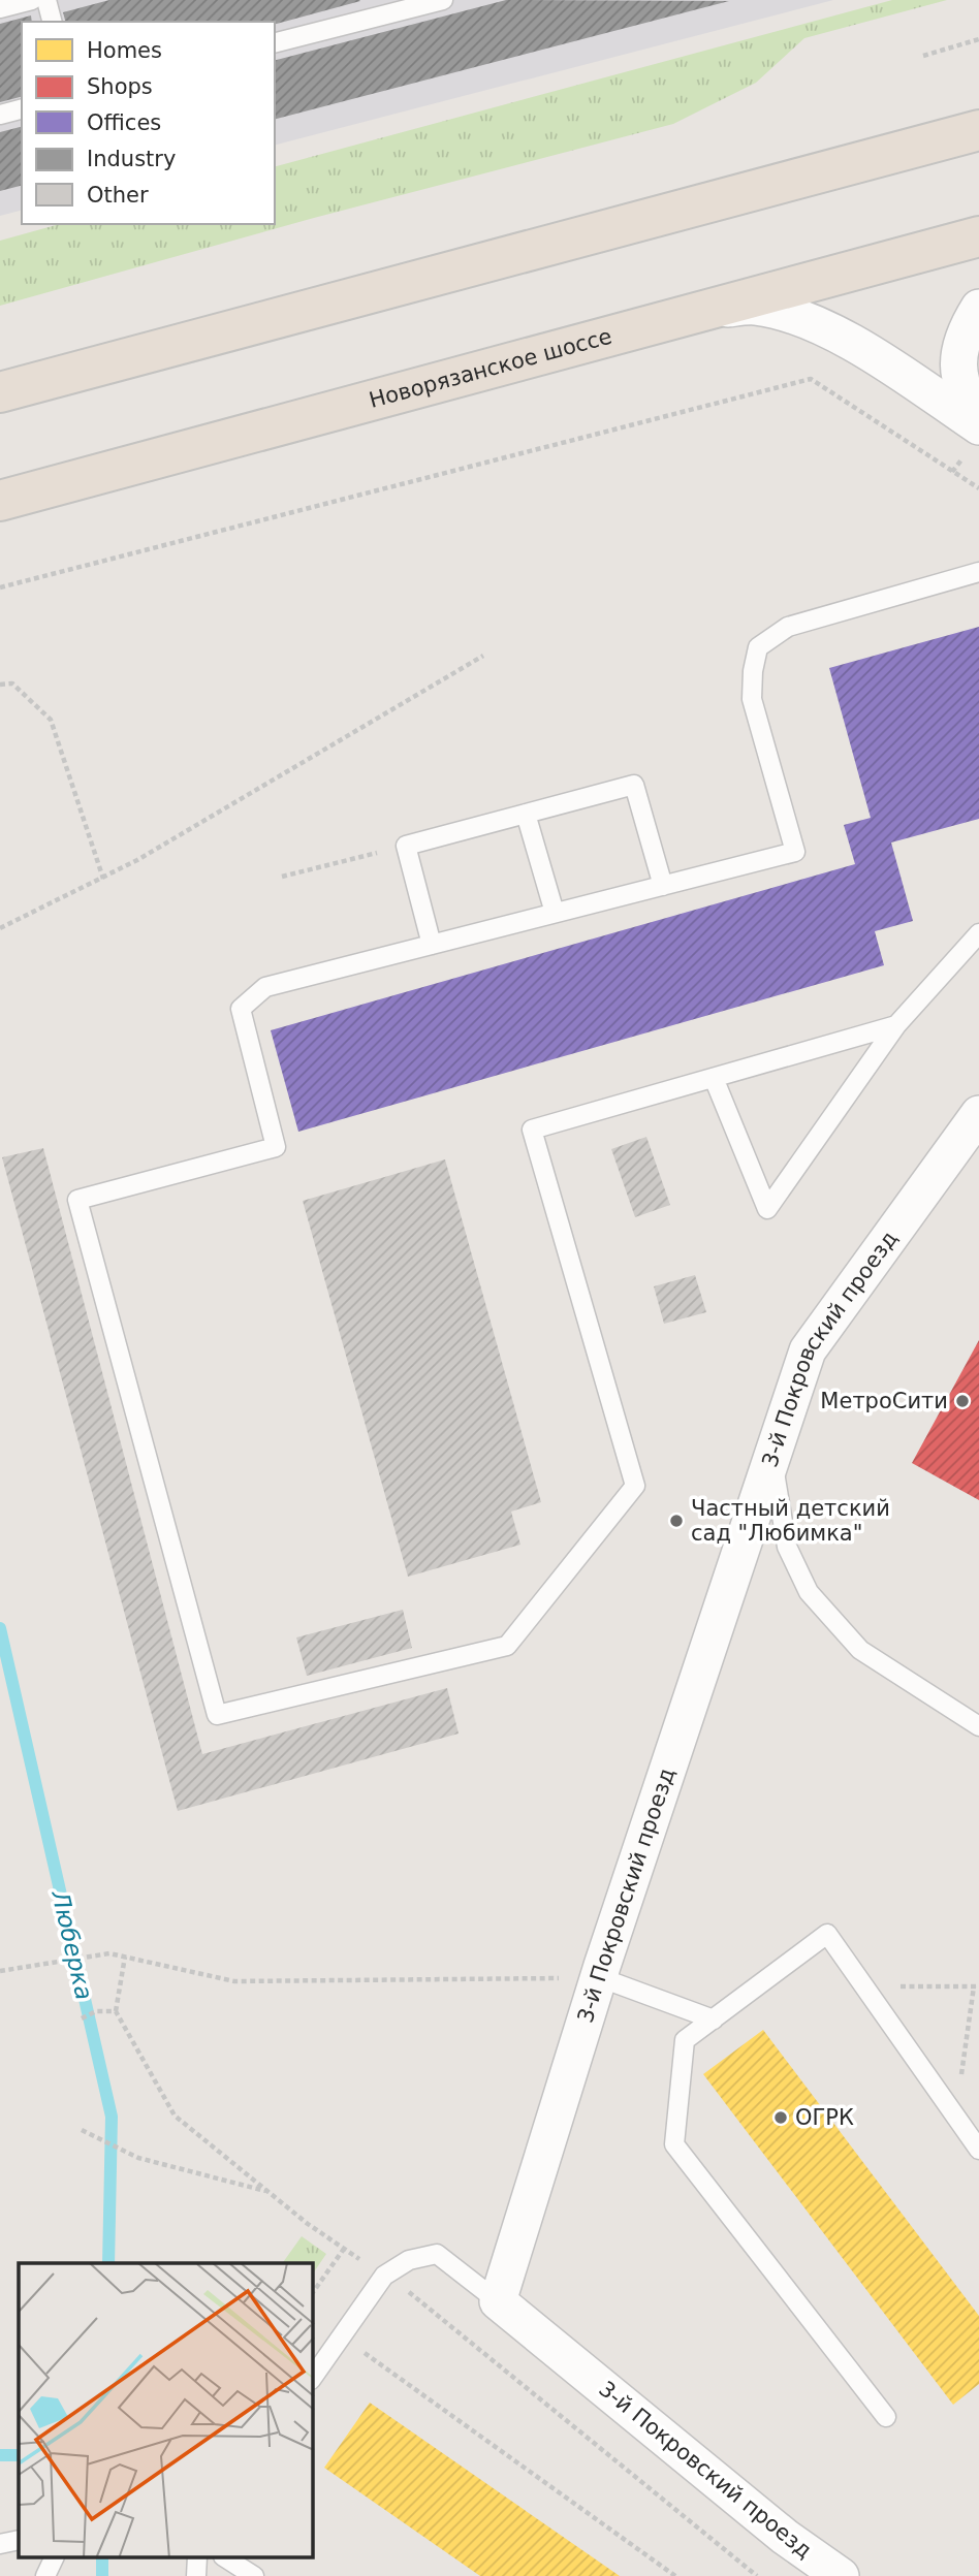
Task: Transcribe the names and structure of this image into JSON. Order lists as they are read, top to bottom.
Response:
{
  "streets": {
    "highway": ["Новорязанское шоссе"],
    "street": ["3-й Покровский проезд"]
  },
  "water": ["Люберка"],
  "places": ["МетроСити", "Частный детский сад \"Любимка\"", "ОГРК"],
  "legend": [
    "Homes",
    "Shops",
    "Offices",
    "Industry",
    "Other"
  ]
}
